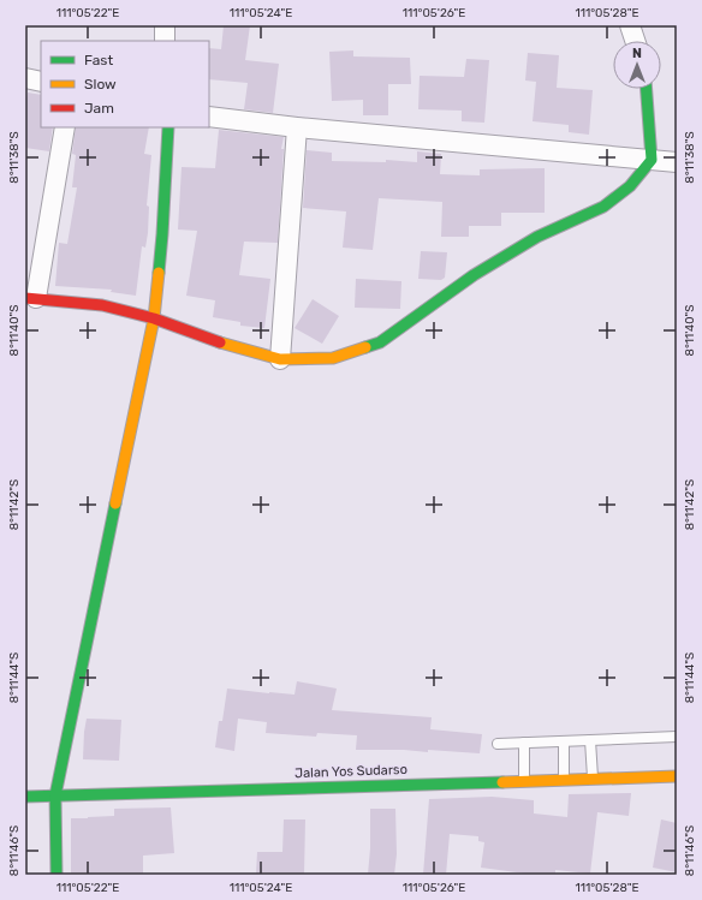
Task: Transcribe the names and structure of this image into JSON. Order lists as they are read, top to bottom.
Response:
{
  "streets": {
    "street": ["Jalan Yos Sudarso"]
  },
  "legend": ["Fast", "Slow", "Jam"],
  "north": "top",
  "coordinates": [
    "111°05'22\"E",
    "111°05'24\"E",
    "111°05'26\"E",
    "111°05'28\"E",
    "8°11'38\"S",
    "8°11'40\"S",
    "8°11'42\"S",
    "8°11'44\"S",
    "8°11'46\"S"
  ]
}
